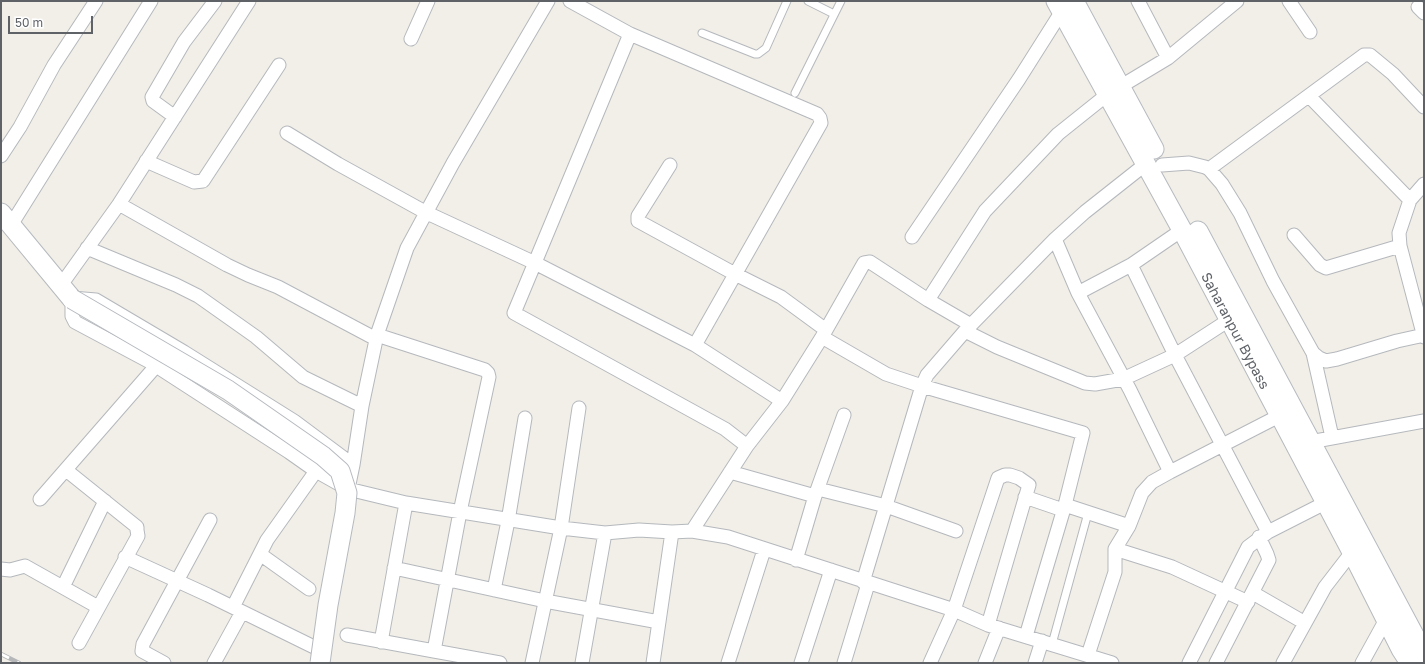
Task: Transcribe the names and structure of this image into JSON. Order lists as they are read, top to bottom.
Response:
{
  "streets": {
    "main road": ["Saharanpur Bypass"]
  },
  "scale_bar": "50 m"
}
